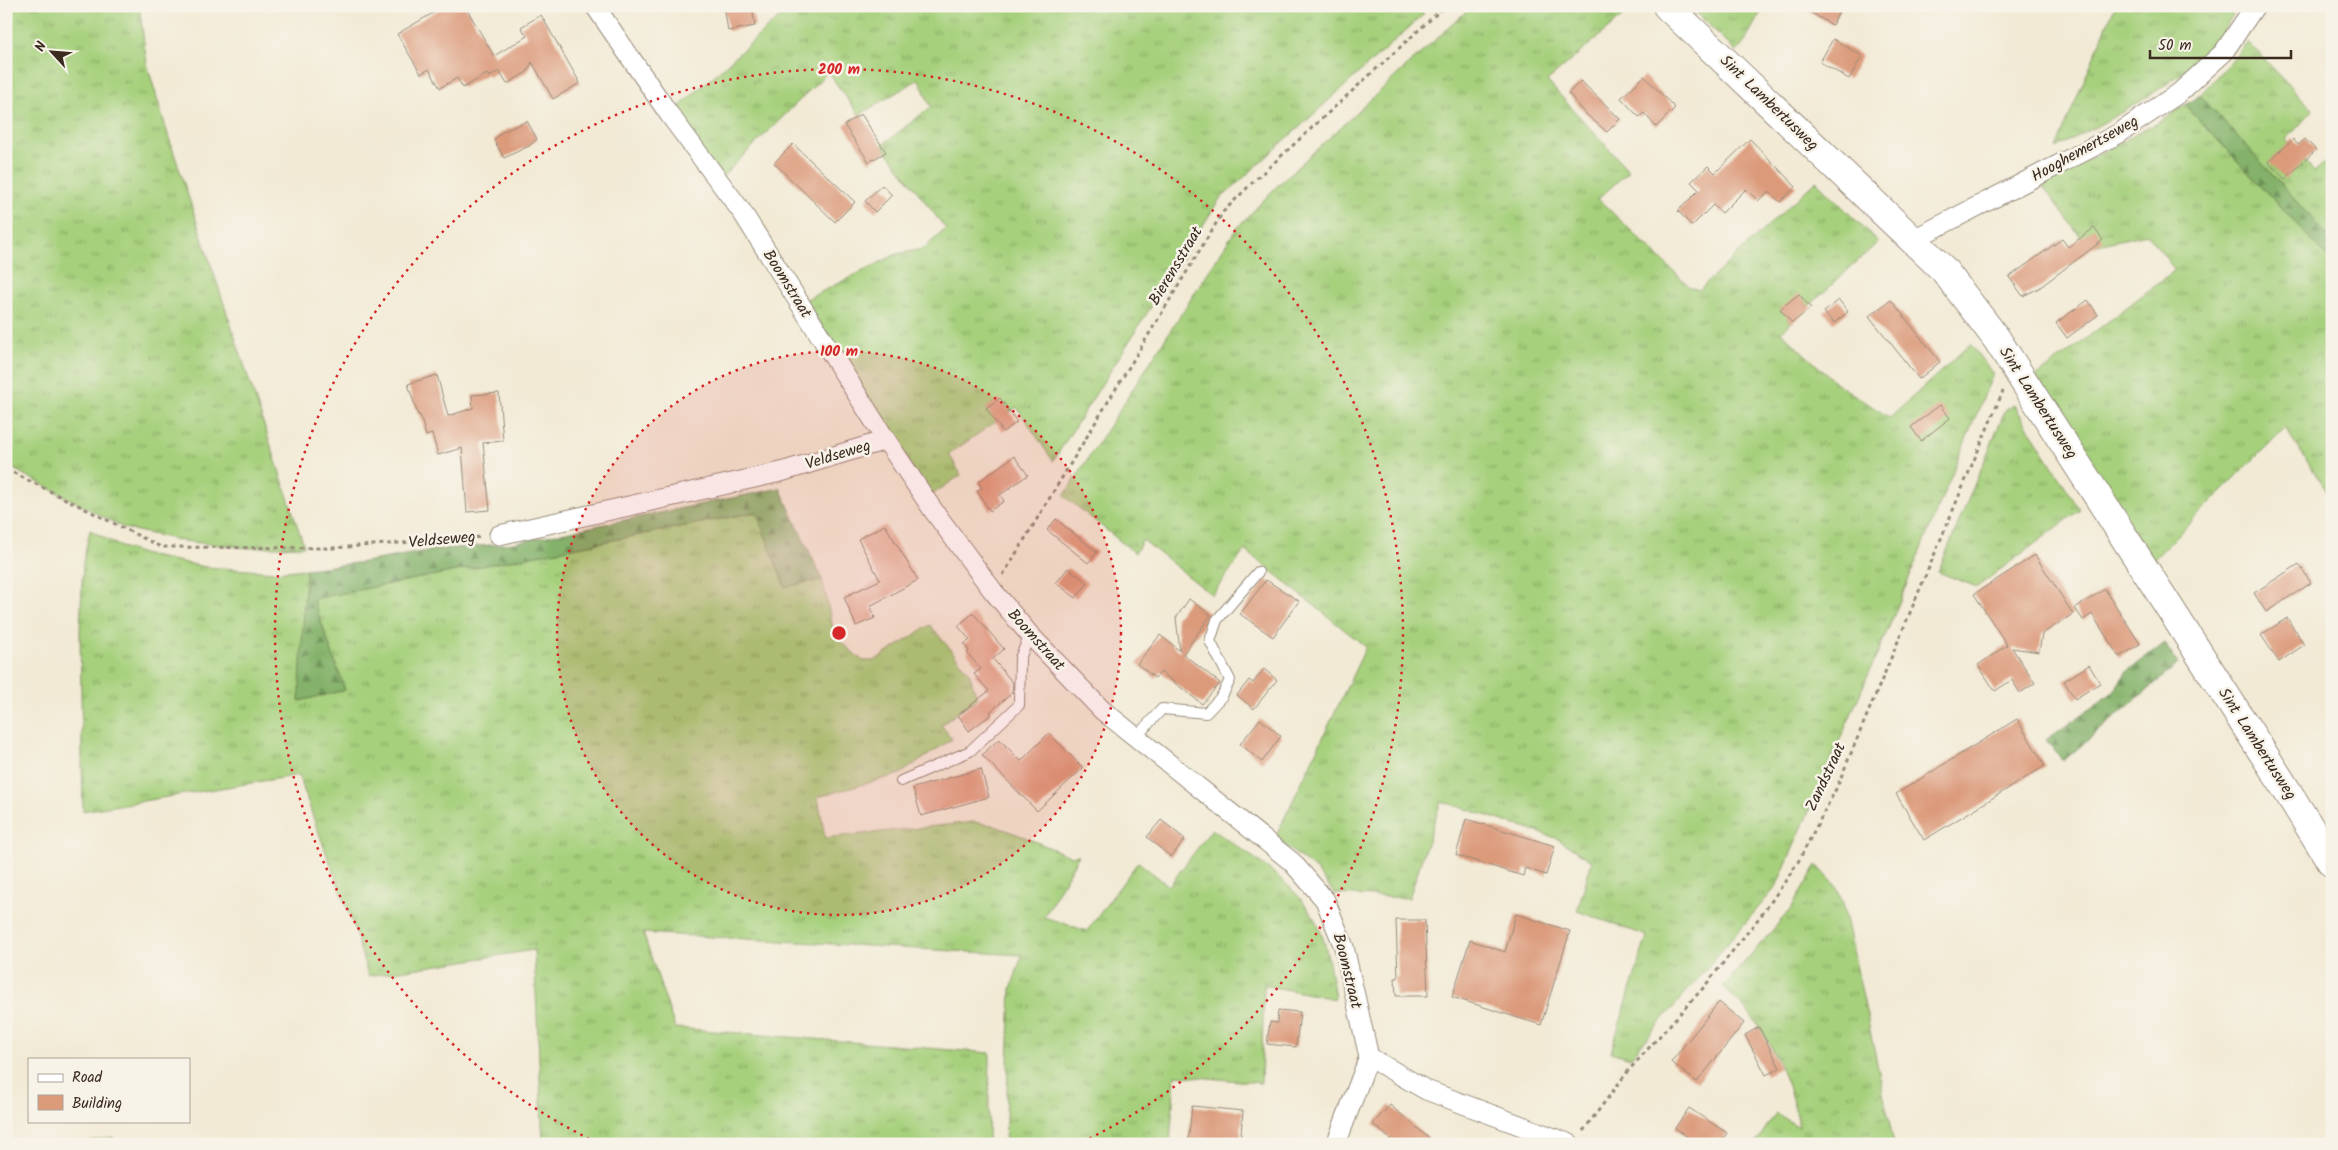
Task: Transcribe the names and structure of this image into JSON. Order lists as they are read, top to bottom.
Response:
{
  "streets": {
    "street": [
      "Sint Lambertusweg",
      "Hooghemertseweg",
      "Boomstraat",
      "Veldseweg"
    ],
    "path": ["Bierensstraat", "Zandstraat"]
  },
  "crossings": [
    ["Sint Lambertusweg", "Hooghemertseweg"],
    ["Sint Lambertusweg", "Zandstraat"],
    ["Bierensstraat", "Boomstraat"],
    ["Boomstraat", "Veldseweg"]
  ],
  "legend": ["Road", "Building"],
  "scale_bar": "50 m",
  "north": "top left",
  "rings": ["200 m", "100 m"]
}
